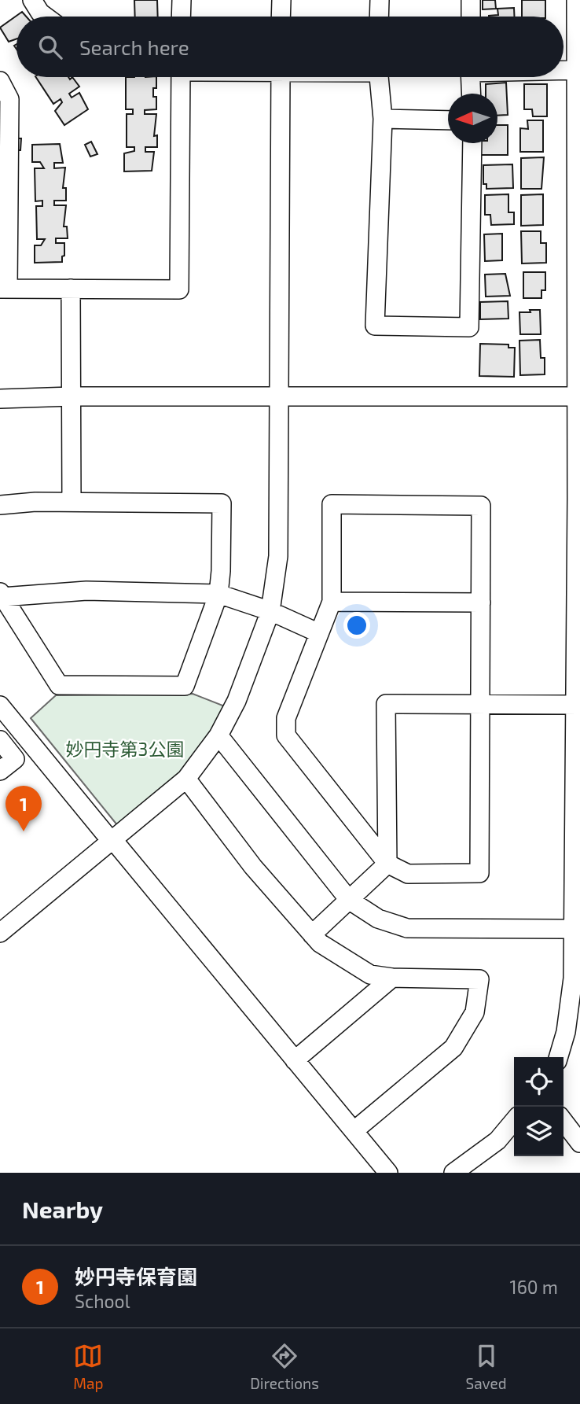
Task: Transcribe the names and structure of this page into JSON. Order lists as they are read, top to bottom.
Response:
{
  "parks": ["妙円寺第3公園"],
  "north": "left",
  "page": {
    "search": "Search here",
    "pins": "1",
    "heading": "Nearby",
    "list": [
      {
        "mark": "1",
        "name": "妙円寺保育園",
        "note": "School",
        "value": "160 m"
      }
    ],
    "nav": ["Map", "Directions", "Saved"]
  }
}
